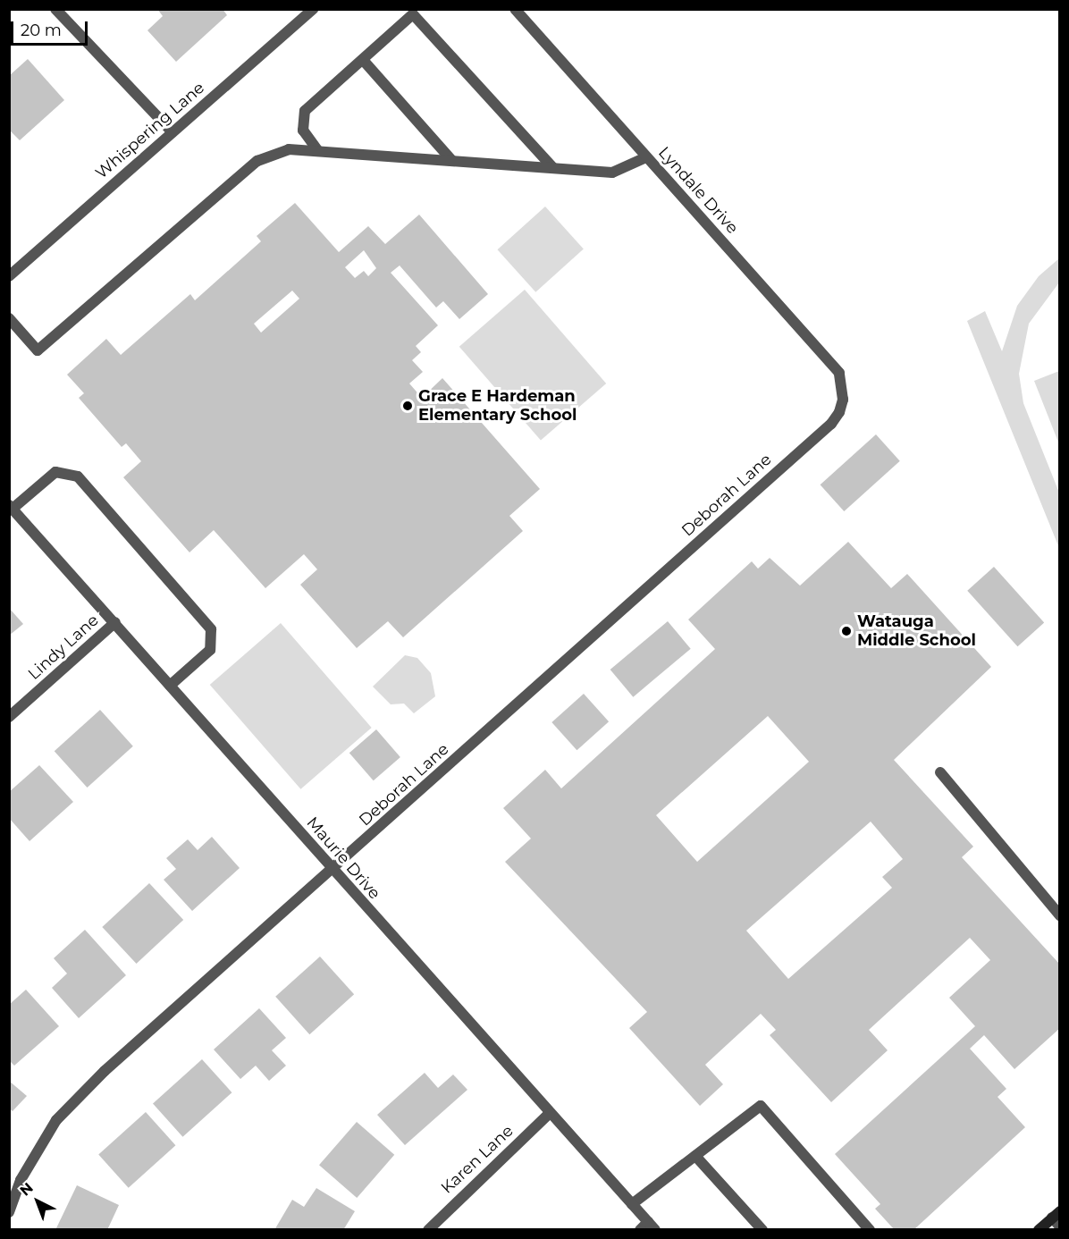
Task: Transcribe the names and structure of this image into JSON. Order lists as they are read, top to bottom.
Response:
{
  "streets": {
    "street": [
      "Whispering Lane",
      "Lyndale Drive",
      "Deborah Lane",
      "Lindy Lane",
      "Maurie Drive",
      "Karen Lane"
    ]
  },
  "crossings": [
    ["Lyndale Drive", "Deborah Lane"],
    ["Deborah Lane", "Maurie Drive"],
    ["Lindy Lane", "Maurie Drive"],
    ["Maurie Drive", "Karen Lane"]
  ],
  "places": ["Grace E Hardeman Elementary School", "Watauga Middle School"],
  "scale_bar": "20 m",
  "north": "top left"
}
